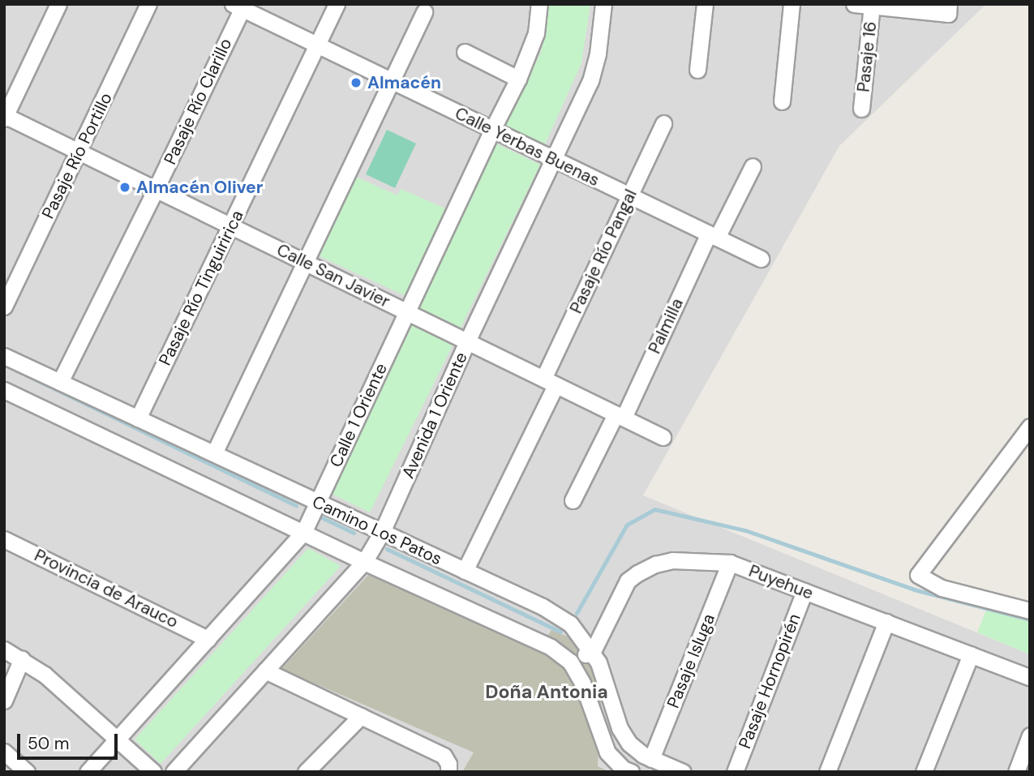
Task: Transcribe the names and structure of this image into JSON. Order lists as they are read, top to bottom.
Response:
{
  "streets": {
    "street": [
      "Pasaje 16",
      "Pasaje Río Clarillo",
      "Calle Yerbas Buenas",
      "Pasaje Río Portillo",
      "Pasaje Río Pangal",
      "Calle San Javier",
      "Pasaje Río Tinguiririca",
      "Palmilla",
      "Calle 1 Oriente",
      "Avenida 1 Oriente",
      "Camino Los Patos",
      "Puyehue",
      "Provincia de Arauco",
      "Pasaje Isluga",
      "Pasaje Hornopirén"
    ]
  },
  "crossings": [
    ["Pasaje Río Clarillo", "Calle Yerbas Buenas"],
    ["Pasaje Río Clarillo", "Calle San Javier"],
    ["Pasaje Río Clarillo", "Camino Los Patos"],
    ["Calle Yerbas Buenas", "Pasaje Río Pangal"],
    ["Calle Yerbas Buenas", "Pasaje Río Tinguiririca"],
    ["Calle Yerbas Buenas", "Palmilla"],
    ["Calle Yerbas Buenas", "Calle 1 Oriente"],
    ["Calle Yerbas Buenas", "Avenida 1 Oriente"],
    ["Pasaje Río Portillo", "Calle San Javier"],
    ["Pasaje Río Pangal", "Calle San Javier"],
    ["Pasaje Río Pangal", "Camino Los Patos"],
    ["Calle San Javier", "Pasaje Río Tinguiririca"],
    ["Calle San Javier", "Palmilla"],
    ["Calle San Javier", "Calle 1 Oriente"],
    ["Calle San Javier", "Avenida 1 Oriente"],
    ["Pasaje Río Tinguiririca", "Camino Los Patos"],
    ["Calle 1 Oriente", "Camino Los Patos"],
    ["Calle 1 Oriente", "Provincia de Arauco"],
    ["Avenida 1 Oriente", "Camino Los Patos"],
    ["Camino Los Patos", "Puyehue"],
    ["Camino Los Patos", "Pasaje Isluga"],
    ["Puyehue", "Pasaje Isluga"],
    ["Puyehue", "Pasaje Hornopirén"]
  ],
  "districts": ["Doña Antonia"],
  "places": ["Almacén", "Almacén Oliver"],
  "scale_bar": "50 m"
}
